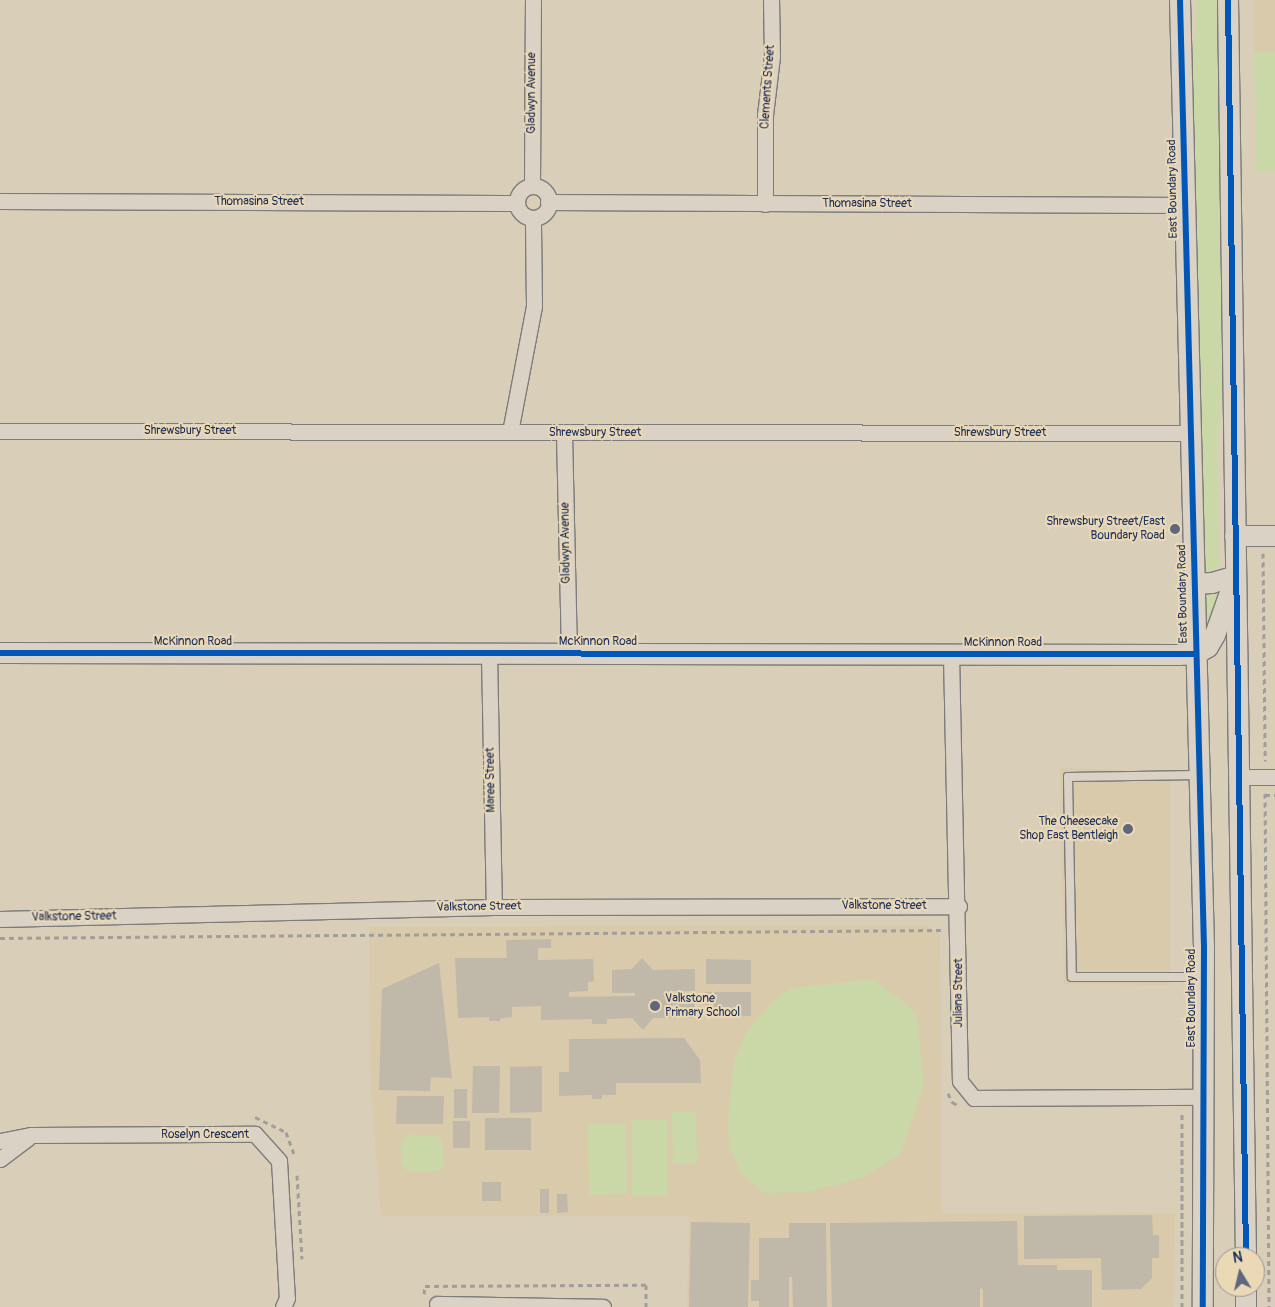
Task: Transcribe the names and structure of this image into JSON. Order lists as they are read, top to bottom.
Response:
{
  "streets": {
    "main road": ["East Boundary Road", "McKinnon Road"],
    "street": [
      "Clements Street",
      "Gladwyn Avenue",
      "Thomasina Street",
      "Shrewsbury Street",
      "Maree Street",
      "Valkstone Street",
      "Juliana Street",
      "Roselyn Crescent"
    ]
  },
  "crossings": [
    ["Clements Street", "Thomasina Street"],
    ["Gladwyn Avenue", "Thomasina Street"],
    ["Gladwyn Avenue", "Shrewsbury Street"],
    ["Gladwyn Avenue", "McKinnon Road"],
    ["East Boundary Road", "Thomasina Street"],
    ["East Boundary Road", "Shrewsbury Street"],
    ["East Boundary Road", "McKinnon Road"],
    ["East Boundary Road", "Juliana Street"],
    ["McKinnon Road", "Maree Street"],
    ["McKinnon Road", "Juliana Street"],
    ["Maree Street", "Valkstone Street"],
    ["Valkstone Street", "Juliana Street"]
  ],
  "places": ["Shrewsbury Street/East Boundary Road", "The Cheesecake Shop East Bentleigh", "Valkstone Primary School"],
  "north": "top"
}
